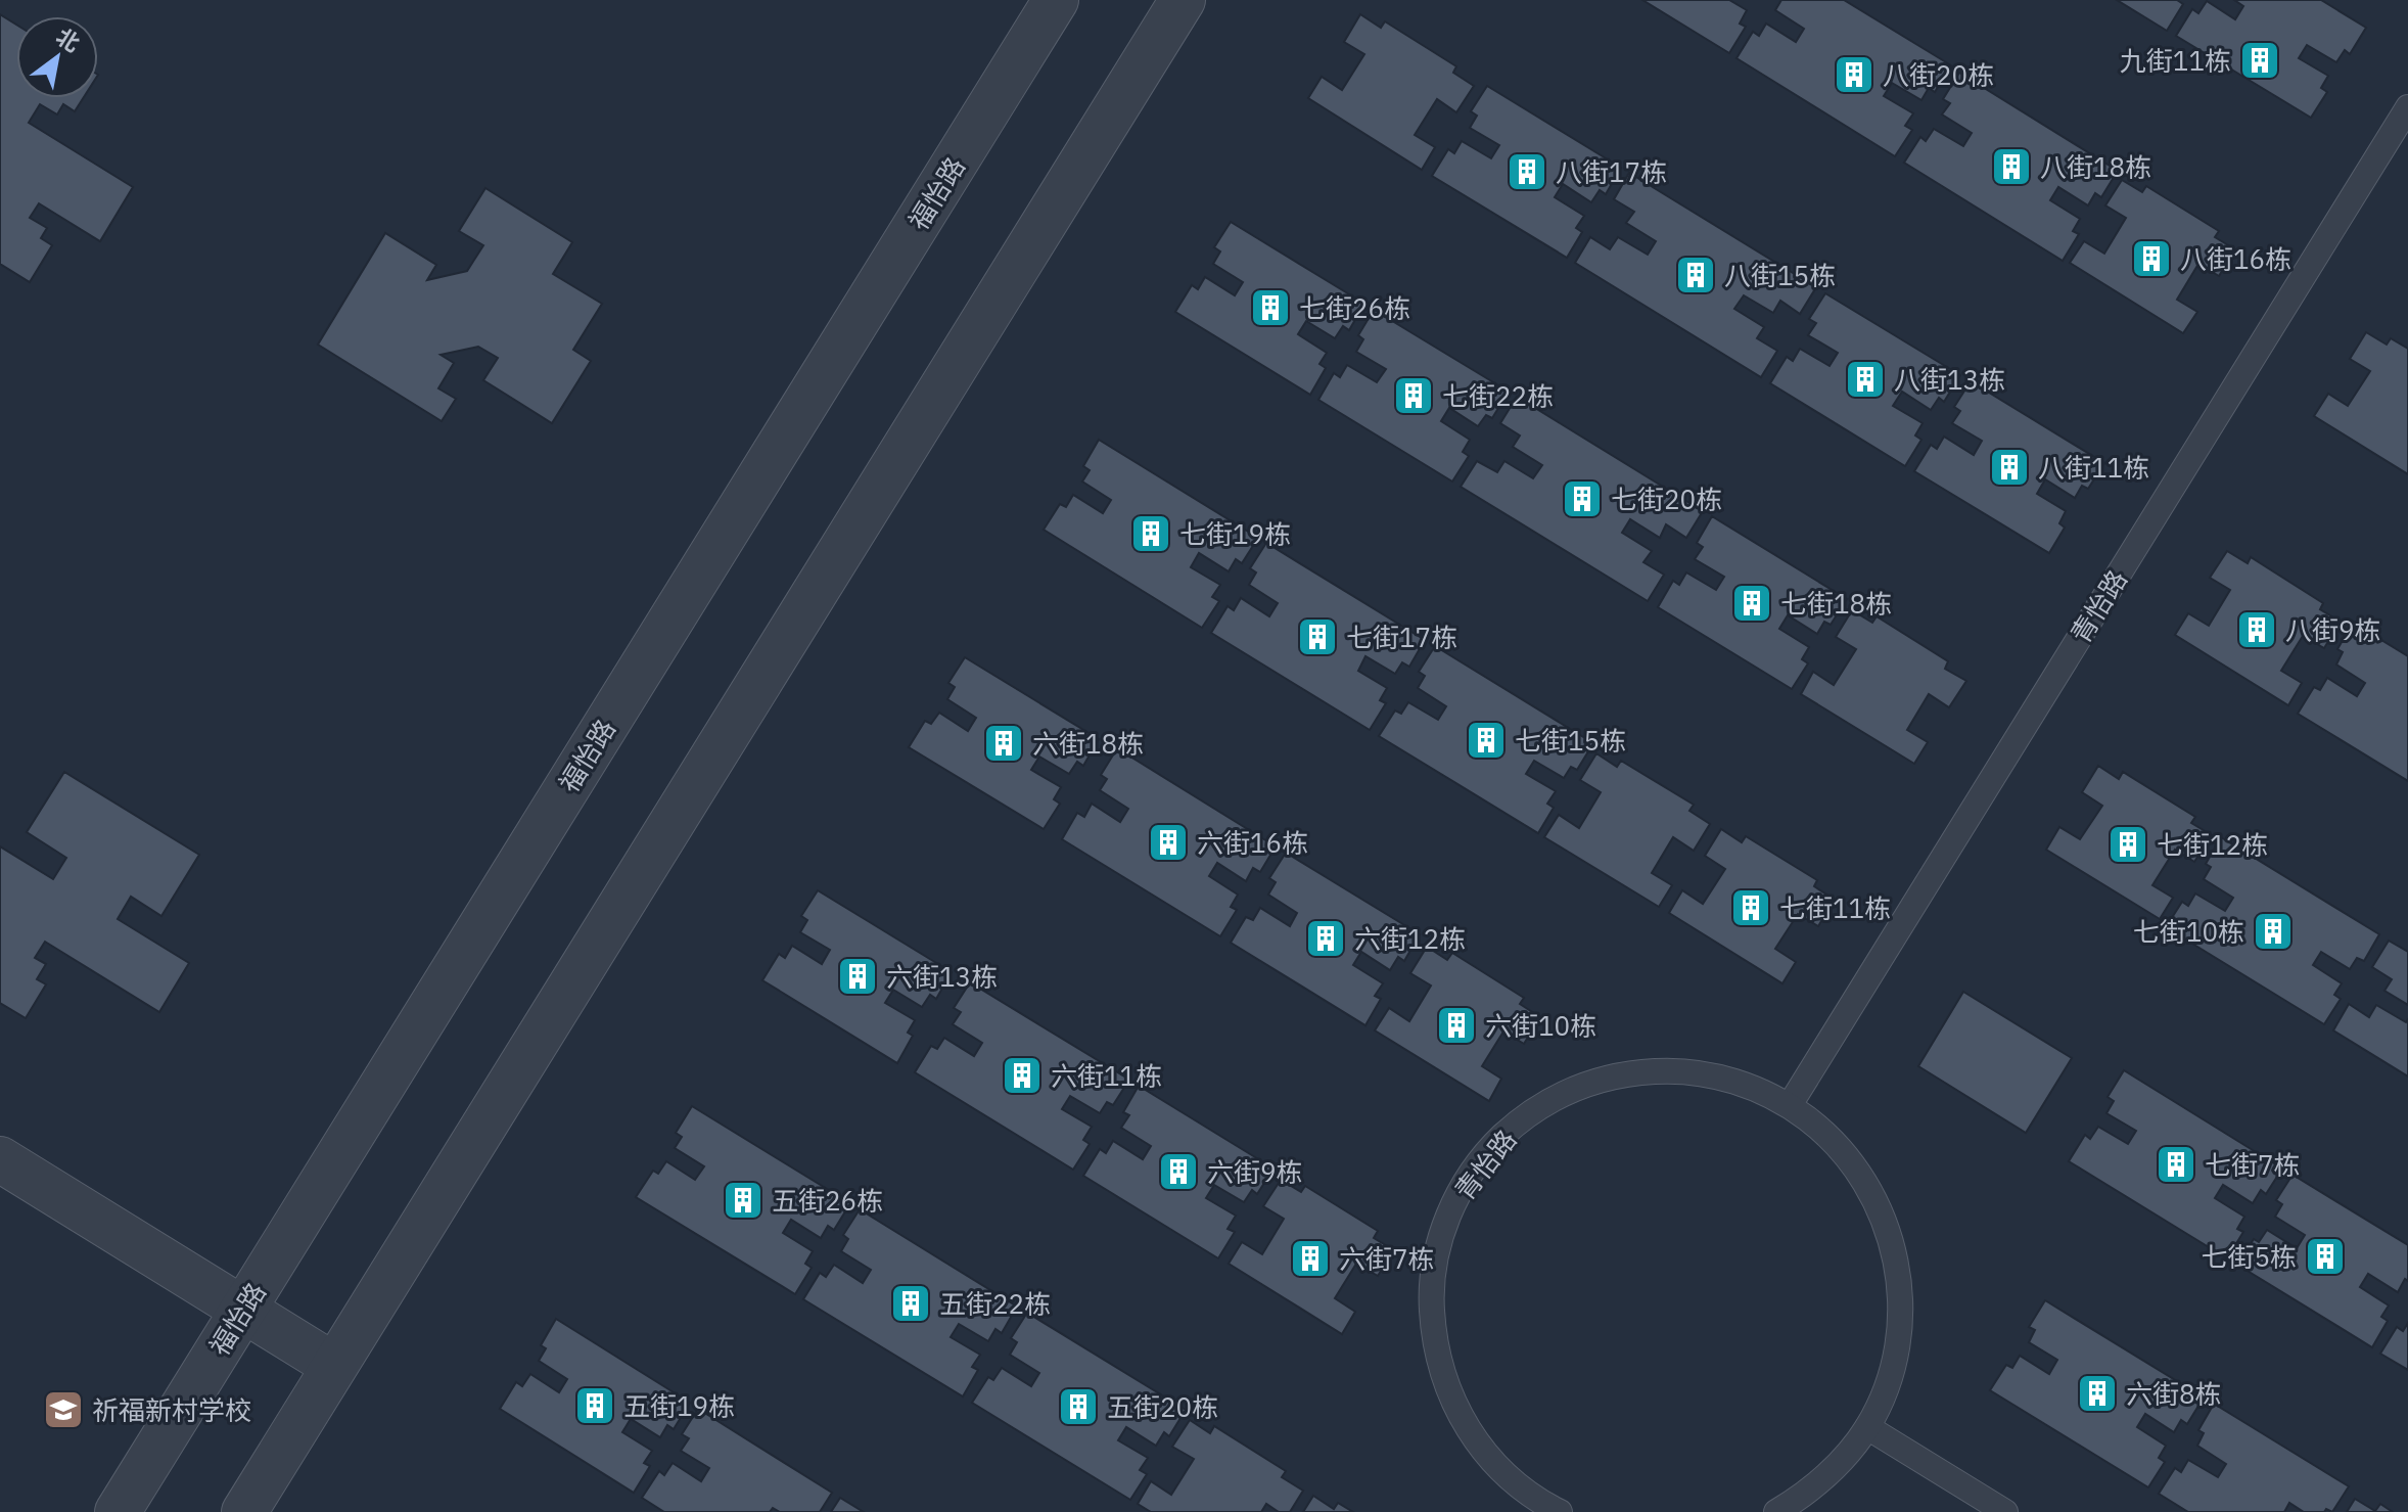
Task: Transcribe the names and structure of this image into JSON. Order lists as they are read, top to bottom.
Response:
{
  "streets": {
    "street": ["福怡路"],
    "lane": ["青怡路"]
  },
  "places": {
    "building": [
      "九街11栋",
      "八街20栋",
      "八街18栋",
      "八街17栋",
      "八街16栋",
      "八街15栋",
      "七街26栋",
      "八街13栋",
      "七街22栋",
      "八街11栋",
      "七街20栋",
      "七街19栋",
      "七街18栋",
      "八街9栋",
      "七街17栋",
      "七街15栋",
      "六街18栋",
      "六街16栋",
      "七街12栋",
      "七街11栋",
      "七街10栋",
      "六街12栋",
      "六街13栋",
      "六街10栋",
      "六街11栋",
      "七街7栋",
      "六街9栋",
      "五街26栋",
      "七街5栋",
      "六街7栋",
      "五街22栋",
      "六街8栋",
      "五街19栋",
      "五街20栋"
    ],
    "school or university": ["祈福新村学校"]
  },
  "north": "top right"
}
